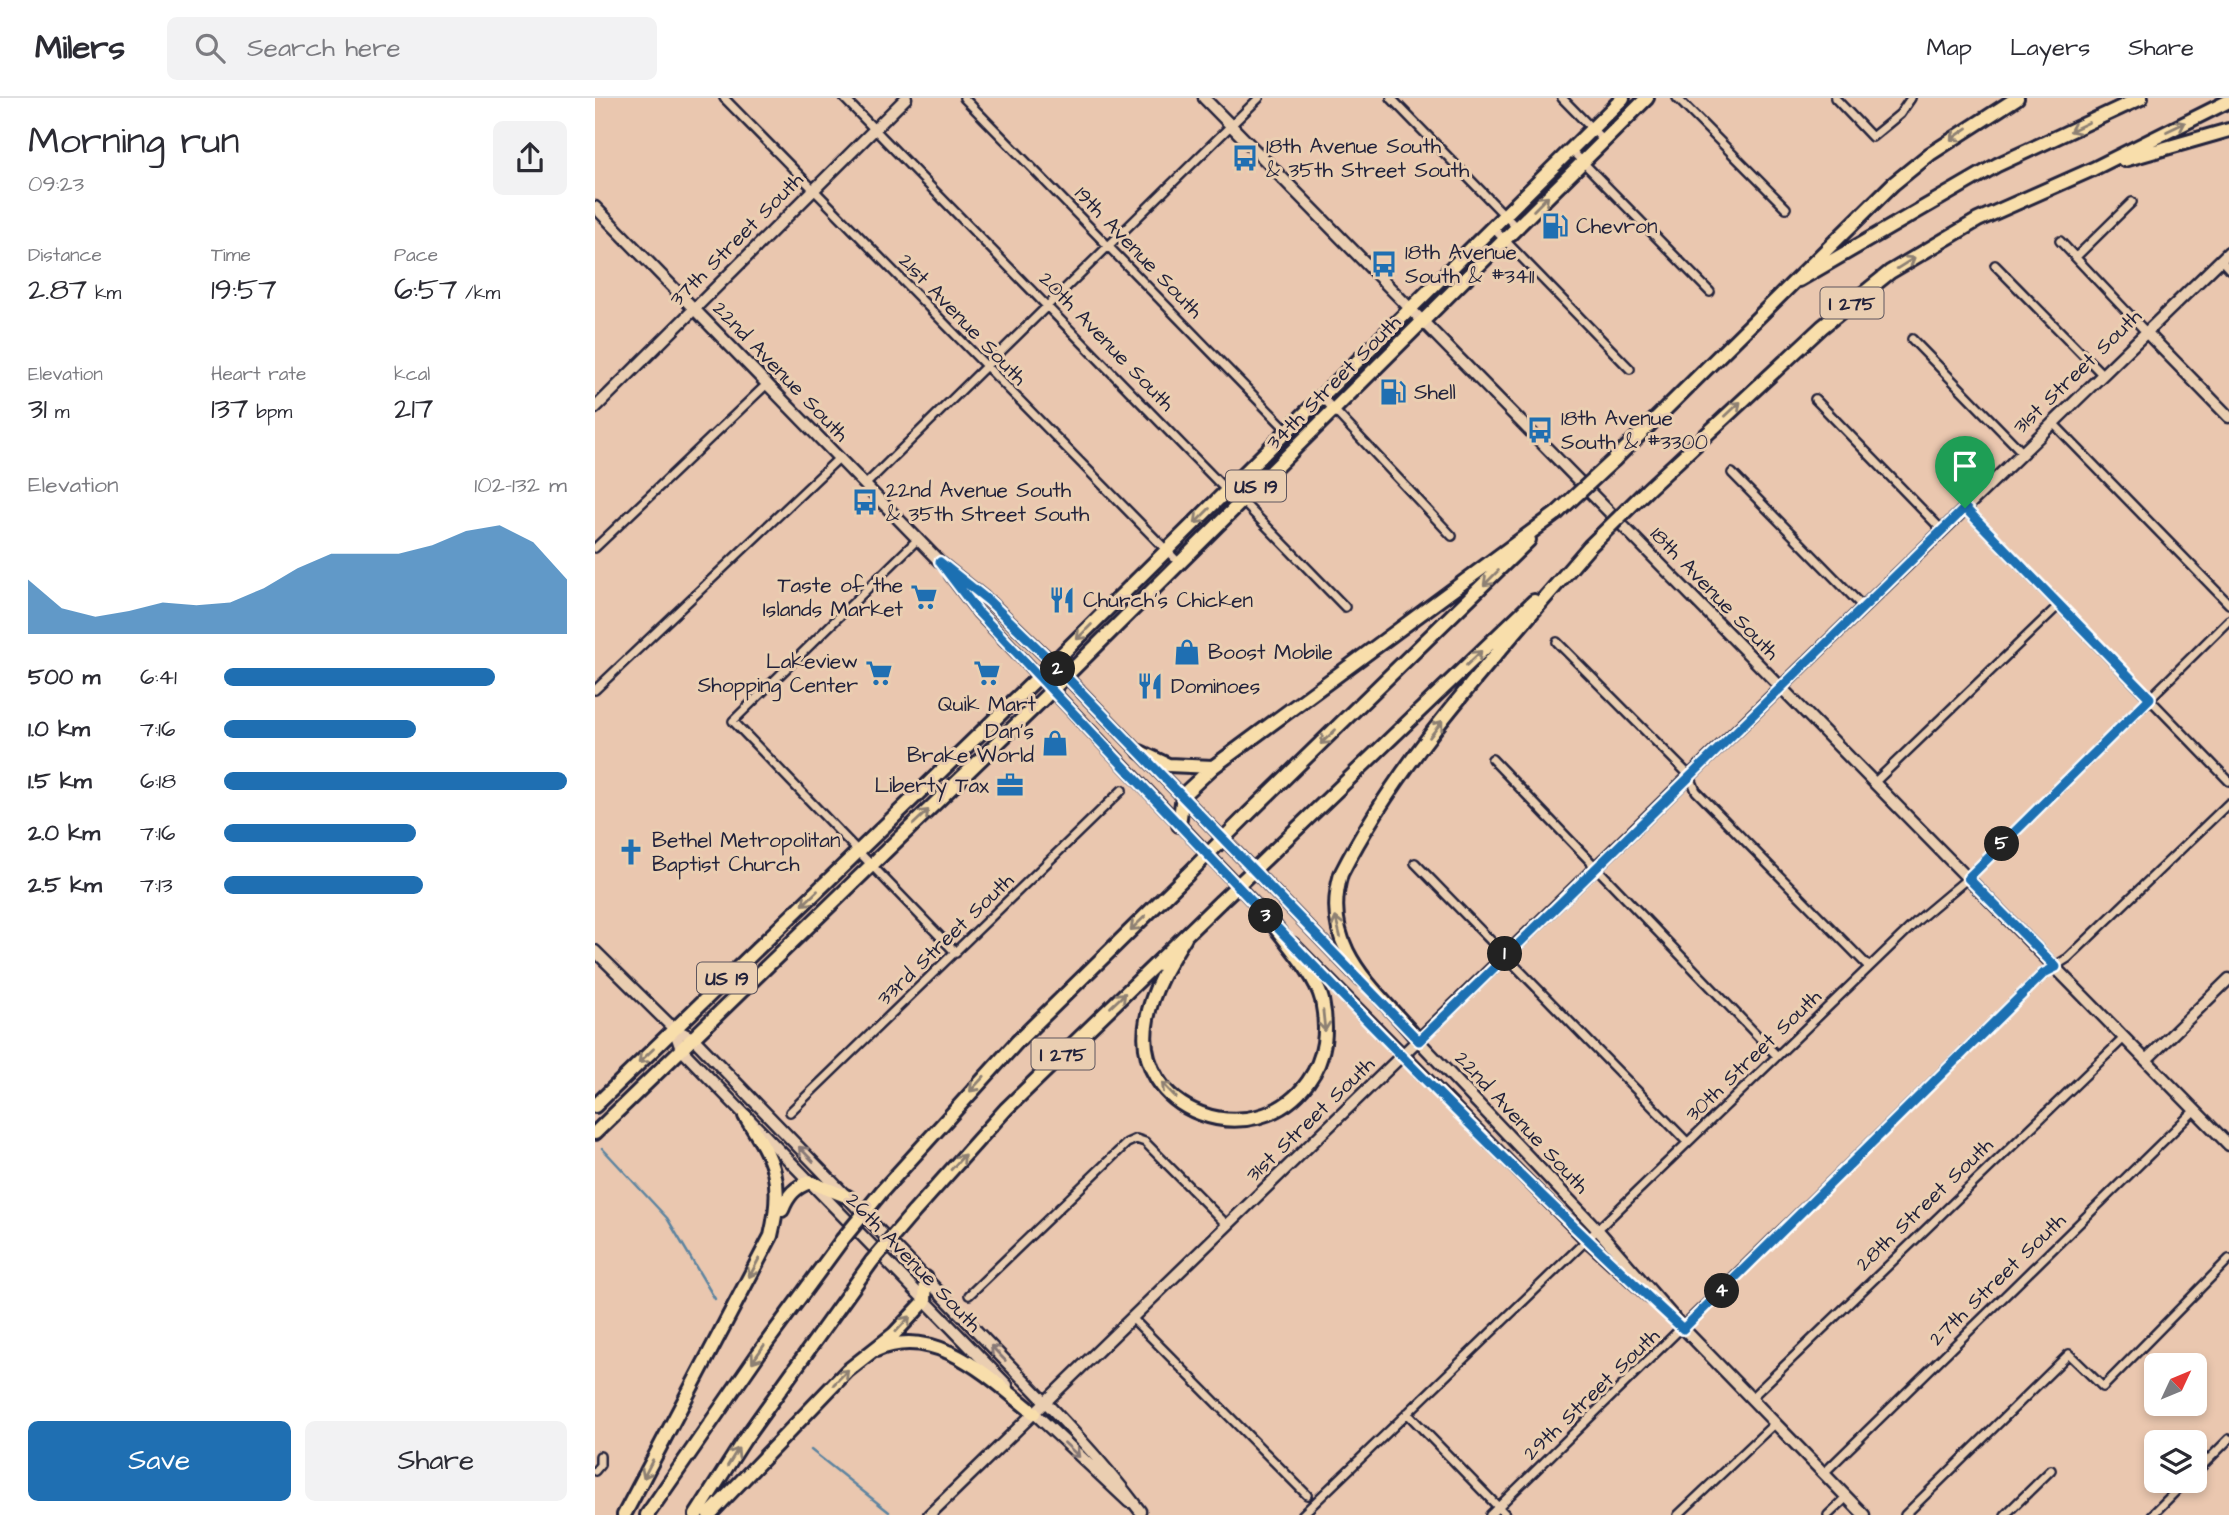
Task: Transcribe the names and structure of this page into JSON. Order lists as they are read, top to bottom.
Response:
{
  "streets": {
    "highway": ["I 275", "34th Street South", "US 19"],
    "main road": [
      "37th Street South",
      "22nd Avenue South",
      "31st Street South",
      "18th Avenue South",
      "26th Avenue South"
    ],
    "street": [
      "19th Avenue South",
      "21st Avenue South",
      "20th Avenue South",
      "33rd Street South",
      "30th Street South",
      "28th Street South",
      "27th Street South",
      "29th Street South"
    ]
  },
  "crossings": [
    ["37th Street South", "21st Avenue South"],
    ["37th Street South", "20th Avenue South"],
    ["37th Street South", "22nd Avenue South"],
    ["19th Avenue South", "34th Street South"],
    ["21st Avenue South", "34th Street South"],
    ["20th Avenue South", "34th Street South"],
    ["22nd Avenue South", "31st Street South"],
    ["22nd Avenue South", "34th Street South"],
    ["22nd Avenue South", "30th Street South"],
    ["22nd Avenue South", "28th Street South"],
    ["22nd Avenue South", "27th Street South"],
    ["22nd Avenue South", "29th Street South"],
    ["31st Street South", "18th Avenue South"],
    ["31st Street South", "26th Avenue South"],
    ["34th Street South", "18th Avenue South"],
    ["34th Street South", "26th Avenue South"],
    ["18th Avenue South", "30th Street South"],
    ["18th Avenue South", "28th Street South"],
    ["18th Avenue South", "27th Street South"],
    ["18th Avenue South", "29th Street South"]
  ],
  "places": {
    "bus stop": [
      "18th Avenue South & 35th Street South",
      "18th Avenue South & #3411",
      "18th Avenue South & #3300",
      "22nd Avenue South & 35th Street South"
    ],
    "fuel station": ["Chevron", "Shell"],
    "supermarket": ["Taste of the Islands Market", "Lakeview Shopping Center", "Quik Mart"],
    "restaurant": ["Church's Chicken", "Dominoes"],
    "shop": ["Boost Mobile", "Dan's Brake World"],
    "office": ["Liberty Tax"],
    "church": ["Bethel Metropolitan Baptist Church"]
  },
  "north": "top right",
  "page": {
    "header": "Milers",
    "search": "Search here",
    "nav": ["Map", "Layers", "Share"],
    "heading": ["Morning run", "09:23"],
    "stats": [
      ["Distance", "2.87 km"],
      ["Time", "19:57"],
      ["Pace", "6:57 /km"],
      ["Elevation", "31 m"],
      ["Heart rate", "137 bpm"],
      ["kcal", "217"]
    ],
    "chart": ["Elevation", "102–132 m"],
    "list": [
      {
        "name": "500 m",
        "note": "6:41"
      },
      {
        "name": "1.0 km",
        "note": "7:16"
      },
      {
        "name": "1.5 km",
        "note": "6:18"
      },
      {
        "name": "2.0 km",
        "note": "7:16"
      },
      {
        "name": "2.5 km",
        "note": "7:13"
      }
    ],
    "pins": [
      "2",
      "5",
      "3",
      "1",
      "4"
    ],
    "buttons": ["Save", "Share"]
  }
}
